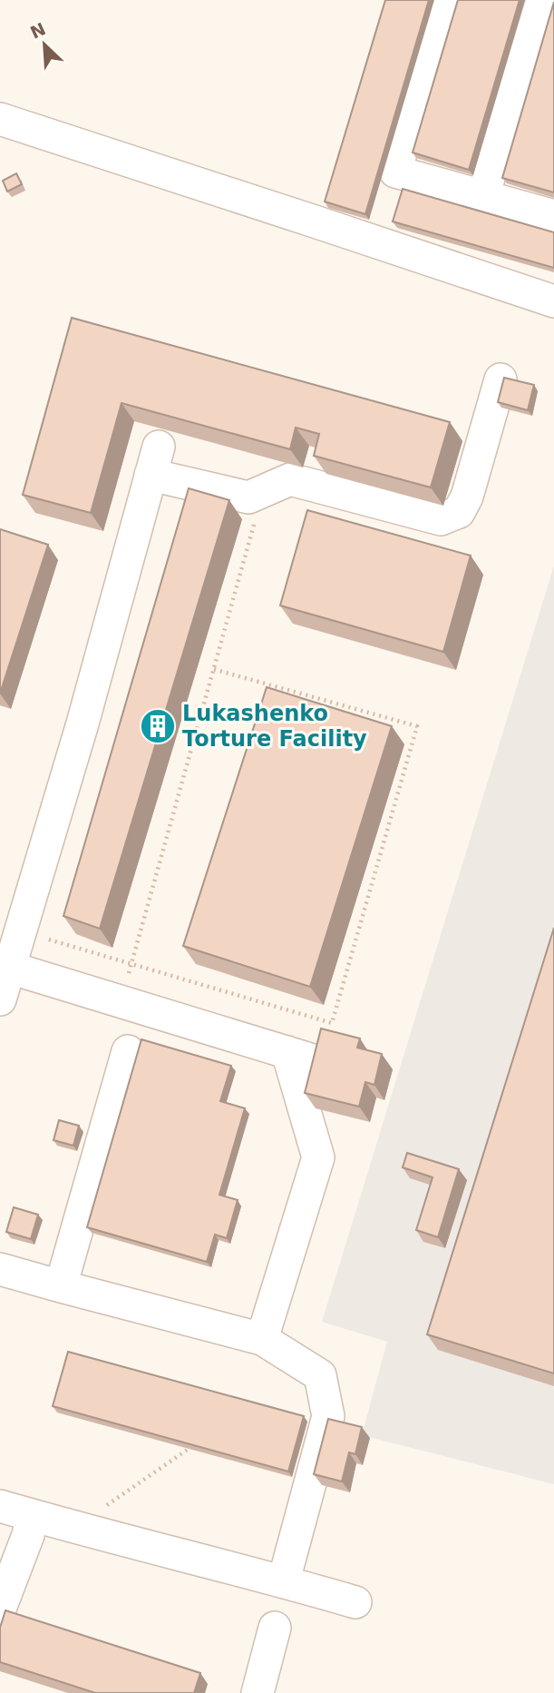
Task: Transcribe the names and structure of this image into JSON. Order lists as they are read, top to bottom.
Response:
{
  "places": {
    "building": ["Lukashenko Torture Facility"]
  },
  "north": "top left"
}
